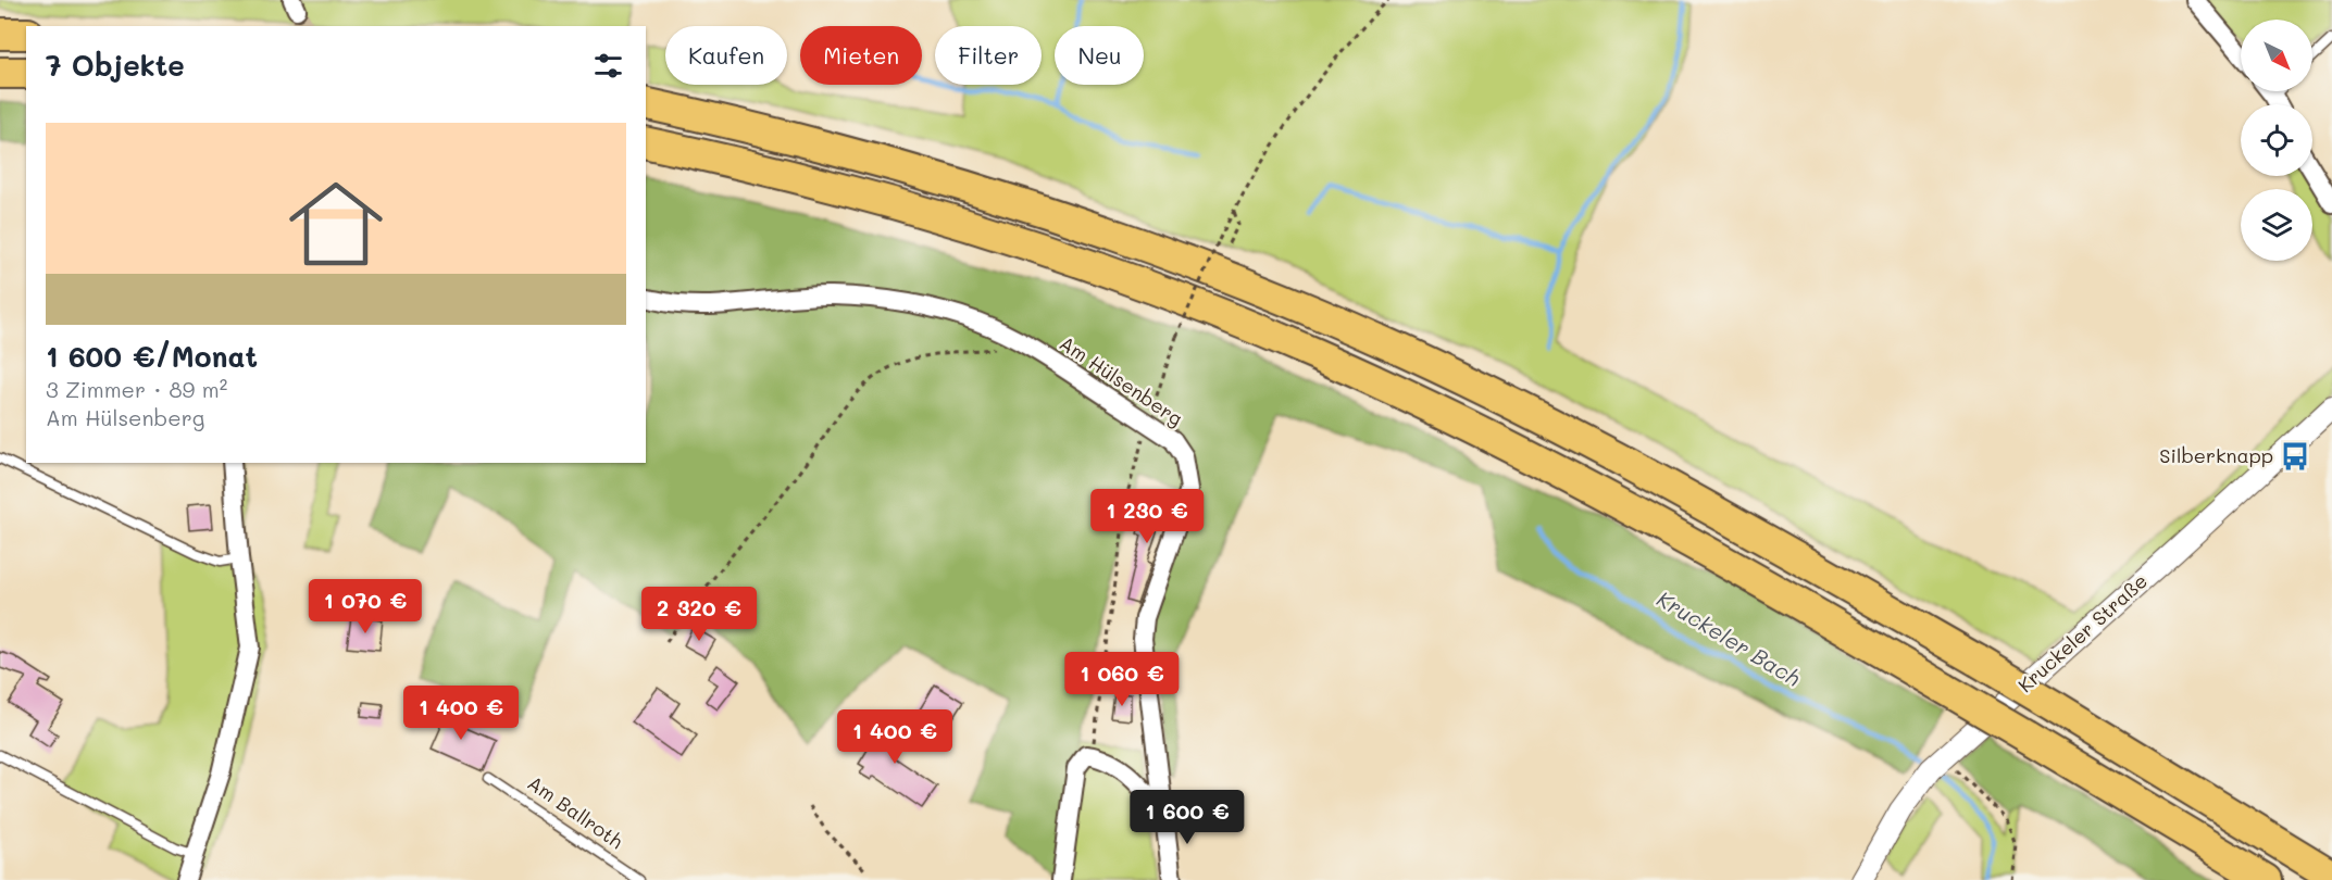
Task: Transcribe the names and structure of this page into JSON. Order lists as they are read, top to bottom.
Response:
{
  "streets": {
    "street": ["Am Hülsenberg", "Kruckeler Straße"],
    "lane": ["Am Ballroth"]
  },
  "water": ["Kruckeler Bach"],
  "places": {
    "bus stop": ["Silberknapp"]
  },
  "north": "bottom right",
  "page": {
    "chip": [
      "Kaufen",
      "Mieten",
      "Filter",
      "Neu"
    ],
    "heading": "7 Objekte",
    "list": [
      {
        "name": "1 600 €/Monat",
        "note": "3 Zimmer · 89 m² · Am Hülsenberg"
      }
    ],
    "price": [
      "1 230 €",
      "1 070 €",
      "2 320 €",
      "1 060 €",
      "1 400 €",
      "1 400 €",
      "1 600 €"
    ]
  }
}
